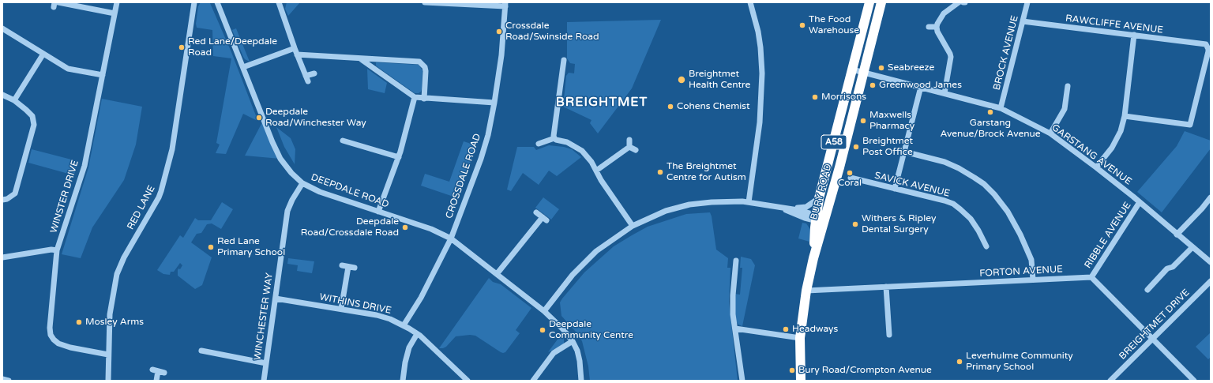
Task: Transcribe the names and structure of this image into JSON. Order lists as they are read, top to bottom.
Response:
{
  "streets": {
    "highway": ["A58", "BURY ROAD"],
    "street": [
      "RAWCLIFFE AVENUE",
      "BROCK AVENUE",
      "GARSTANG AVENUE",
      "CROSSDALE ROAD",
      "SAVICK AVENUE",
      "DEEPDALE ROAD",
      "WINSTER DRIVE",
      "RED LANE",
      "RIBBLE AVENUE",
      "FORTON AVENUE",
      "WITHINS DRIVE",
      "WINCHESTER WAY",
      "BREIGHTMET DRIVE"
    ]
  },
  "crossings": [
    ["RAWCLIFFE AVENUE", "BROCK AVENUE"],
    ["BROCK AVENUE", "GARSTANG AVENUE"],
    ["GARSTANG AVENUE", "BURY ROAD"],
    ["GARSTANG AVENUE", "RIBBLE AVENUE"],
    ["CROSSDALE ROAD", "DEEPDALE ROAD"],
    ["CROSSDALE ROAD", "WITHINS DRIVE"],
    ["DEEPDALE ROAD", "WINCHESTER WAY"],
    ["BURY ROAD", "FORTON AVENUE"],
    ["WINSTER DRIVE", "RED LANE"],
    ["RIBBLE AVENUE", "FORTON AVENUE"],
    ["WITHINS DRIVE", "WINCHESTER WAY"]
  ],
  "districts": ["BREIGHTMET"],
  "places": [
    "The Food Warehouse",
    "Crossdale Road/Swinside Road",
    "Red Lane/Deepdale Road",
    "Seabreeze",
    "Breightmet Health Centre",
    "Greenwood James",
    "Morrisons",
    "Cohens Chemist",
    "Garstang Avenue/Brock Avenue",
    "Deepdale Road/Winchester Way",
    "Maxwells Pharmacy",
    "Breightmet Post Office",
    "The Breightmet Centre for Autism",
    "Coral",
    "Withers & Ripley Dental Surgery",
    "Deepdale Road/Crossdale Road",
    "Red Lane Primary School",
    "Mosley Arms",
    "Headways",
    "Deepdale Community Centre",
    "Leverhulme Community Primary School",
    "Bury Road/Crompton Avenue"
  ]
}
